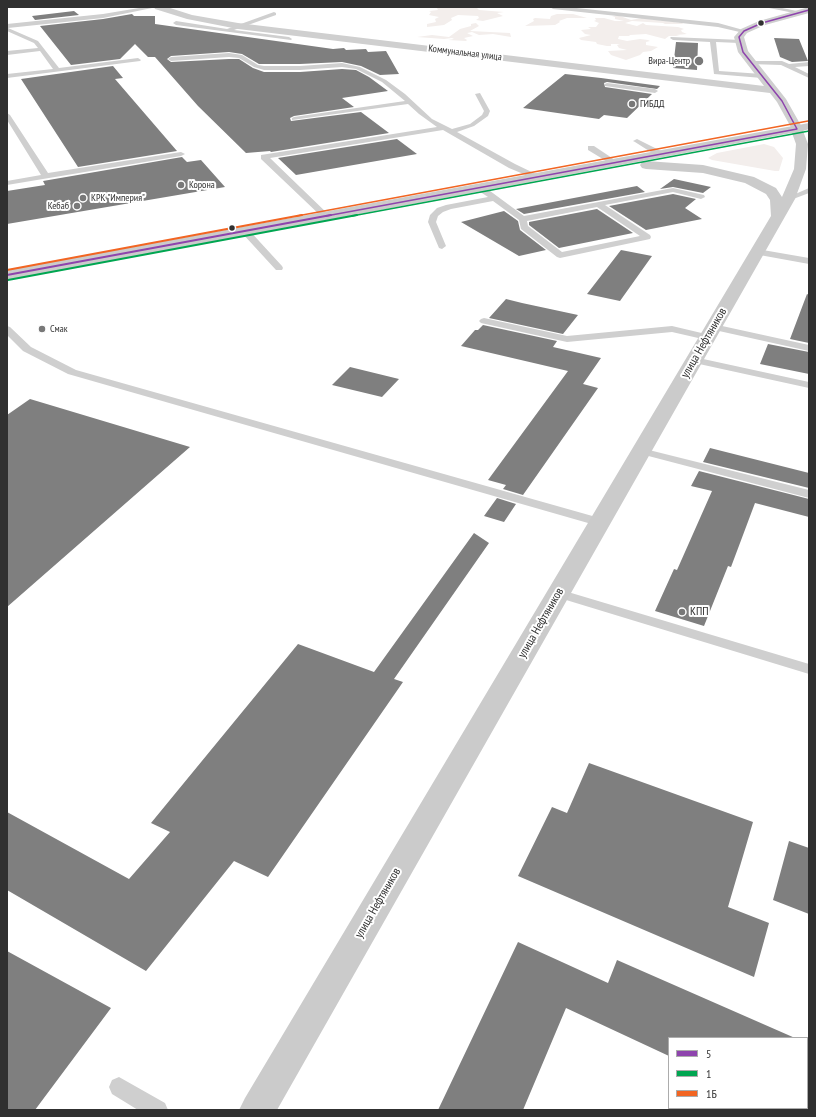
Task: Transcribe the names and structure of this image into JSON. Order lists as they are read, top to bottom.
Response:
{
  "streets": {
    "main road": ["улица Нефтяников"],
    "street": ["Коммунальная улица"]
  },
  "places": [
    "Вира-Центр",
    "ГИБДД",
    "Корона",
    "КРК \"Империя\"",
    "Кебаб",
    "Смак",
    "КПП"
  ],
  "lines": ["transit line 5", "transit line 1Б", "transit line 1"],
  "legend": ["5", "1", "1Б"]
}
